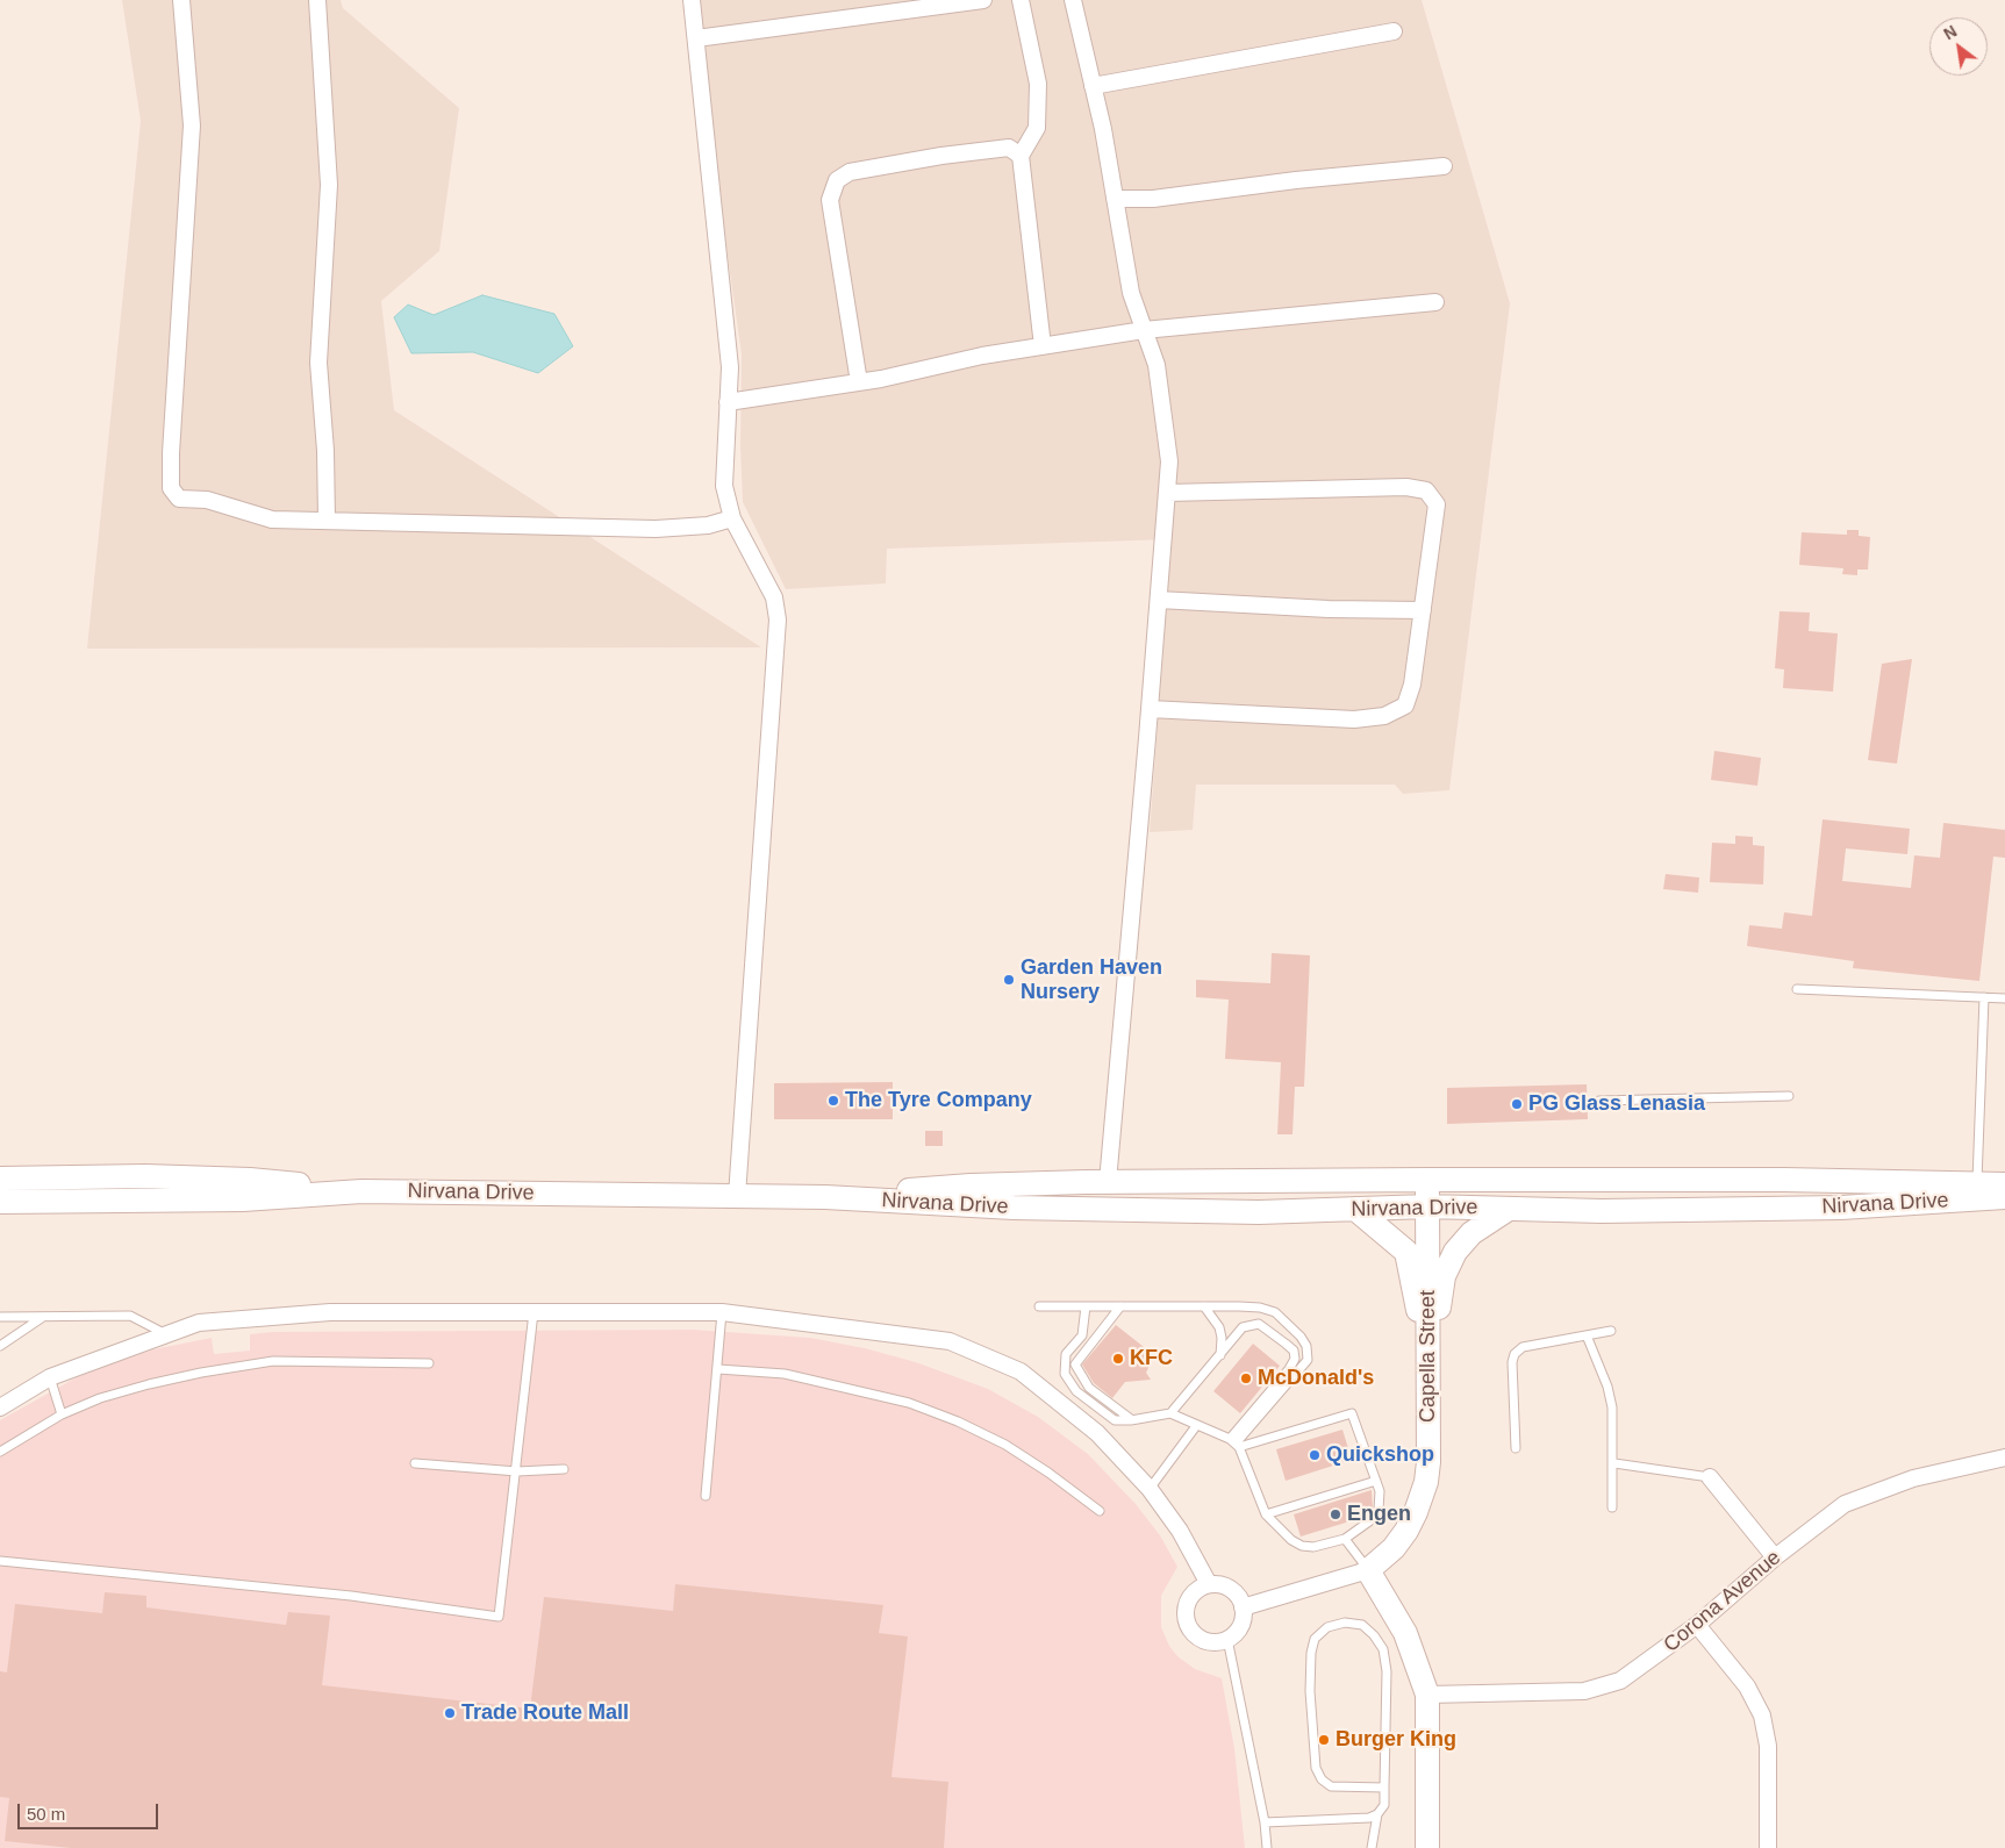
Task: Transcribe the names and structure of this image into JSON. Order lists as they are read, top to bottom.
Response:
{
  "streets": {
    "main road": ["Nirvana Drive", "Capella Street"],
    "street": ["Corona Avenue"]
  },
  "crossings": [
    ["Nirvana Drive", "Capella Street"]
  ],
  "places": [
    "Garden Haven Nursery",
    "The Tyre Company",
    "PG Glass Lenasia",
    "KFC",
    "McDonald's",
    "Quickshop",
    "Engen",
    "Trade Route Mall",
    "Burger King"
  ],
  "scale_bar": "50 m",
  "north": "top left"
}
